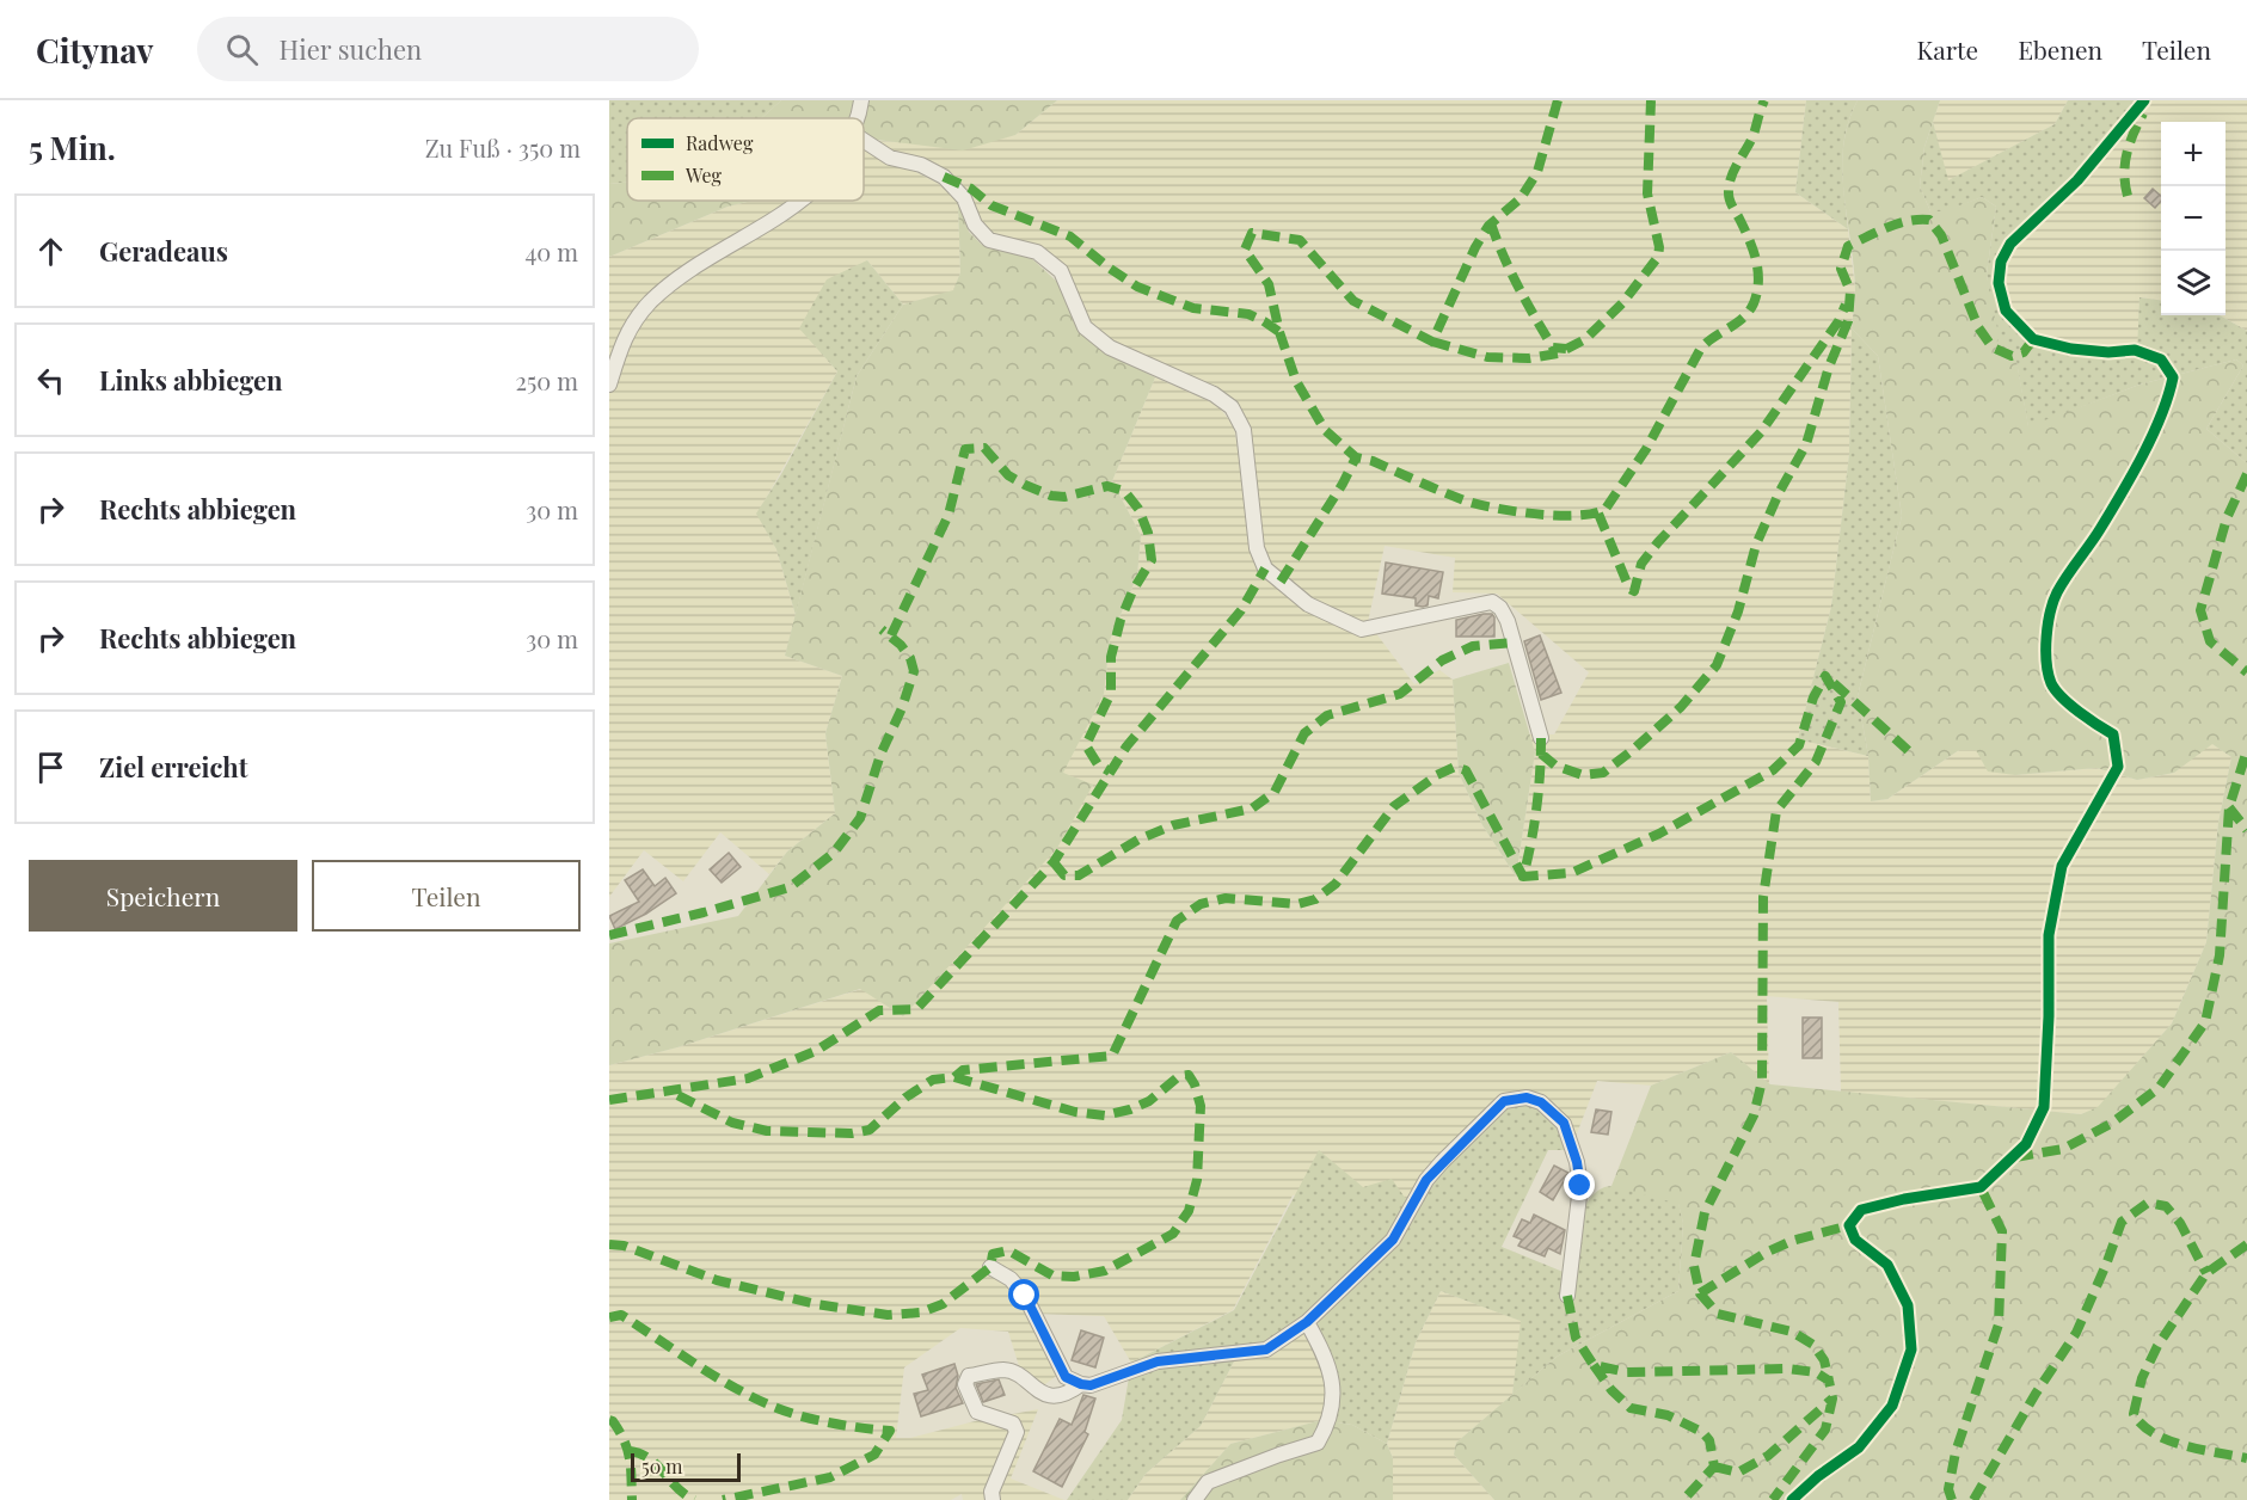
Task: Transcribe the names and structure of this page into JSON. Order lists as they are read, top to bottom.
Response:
{
  "legend": ["Radweg", "Weg"],
  "scale_bar": "50 m",
  "page": {
    "header": "Citynav",
    "search": "Hier suchen",
    "nav": ["Karte", "Ebenen", "Teilen"],
    "heading": ["5 Min.", "Zu Fuß · 350 m"],
    "map_buttons": ["+", "−"],
    "list": [
      ["Geradeaus", "40 m"],
      ["Links abbiegen", "250 m"],
      ["Rechts abbiegen", "30 m"],
      ["Rechts abbiegen", "30 m"],
      "Ziel erreicht"
    ],
    "buttons": ["Speichern", "Teilen"],
    "scale": "50 m"
  }
}
